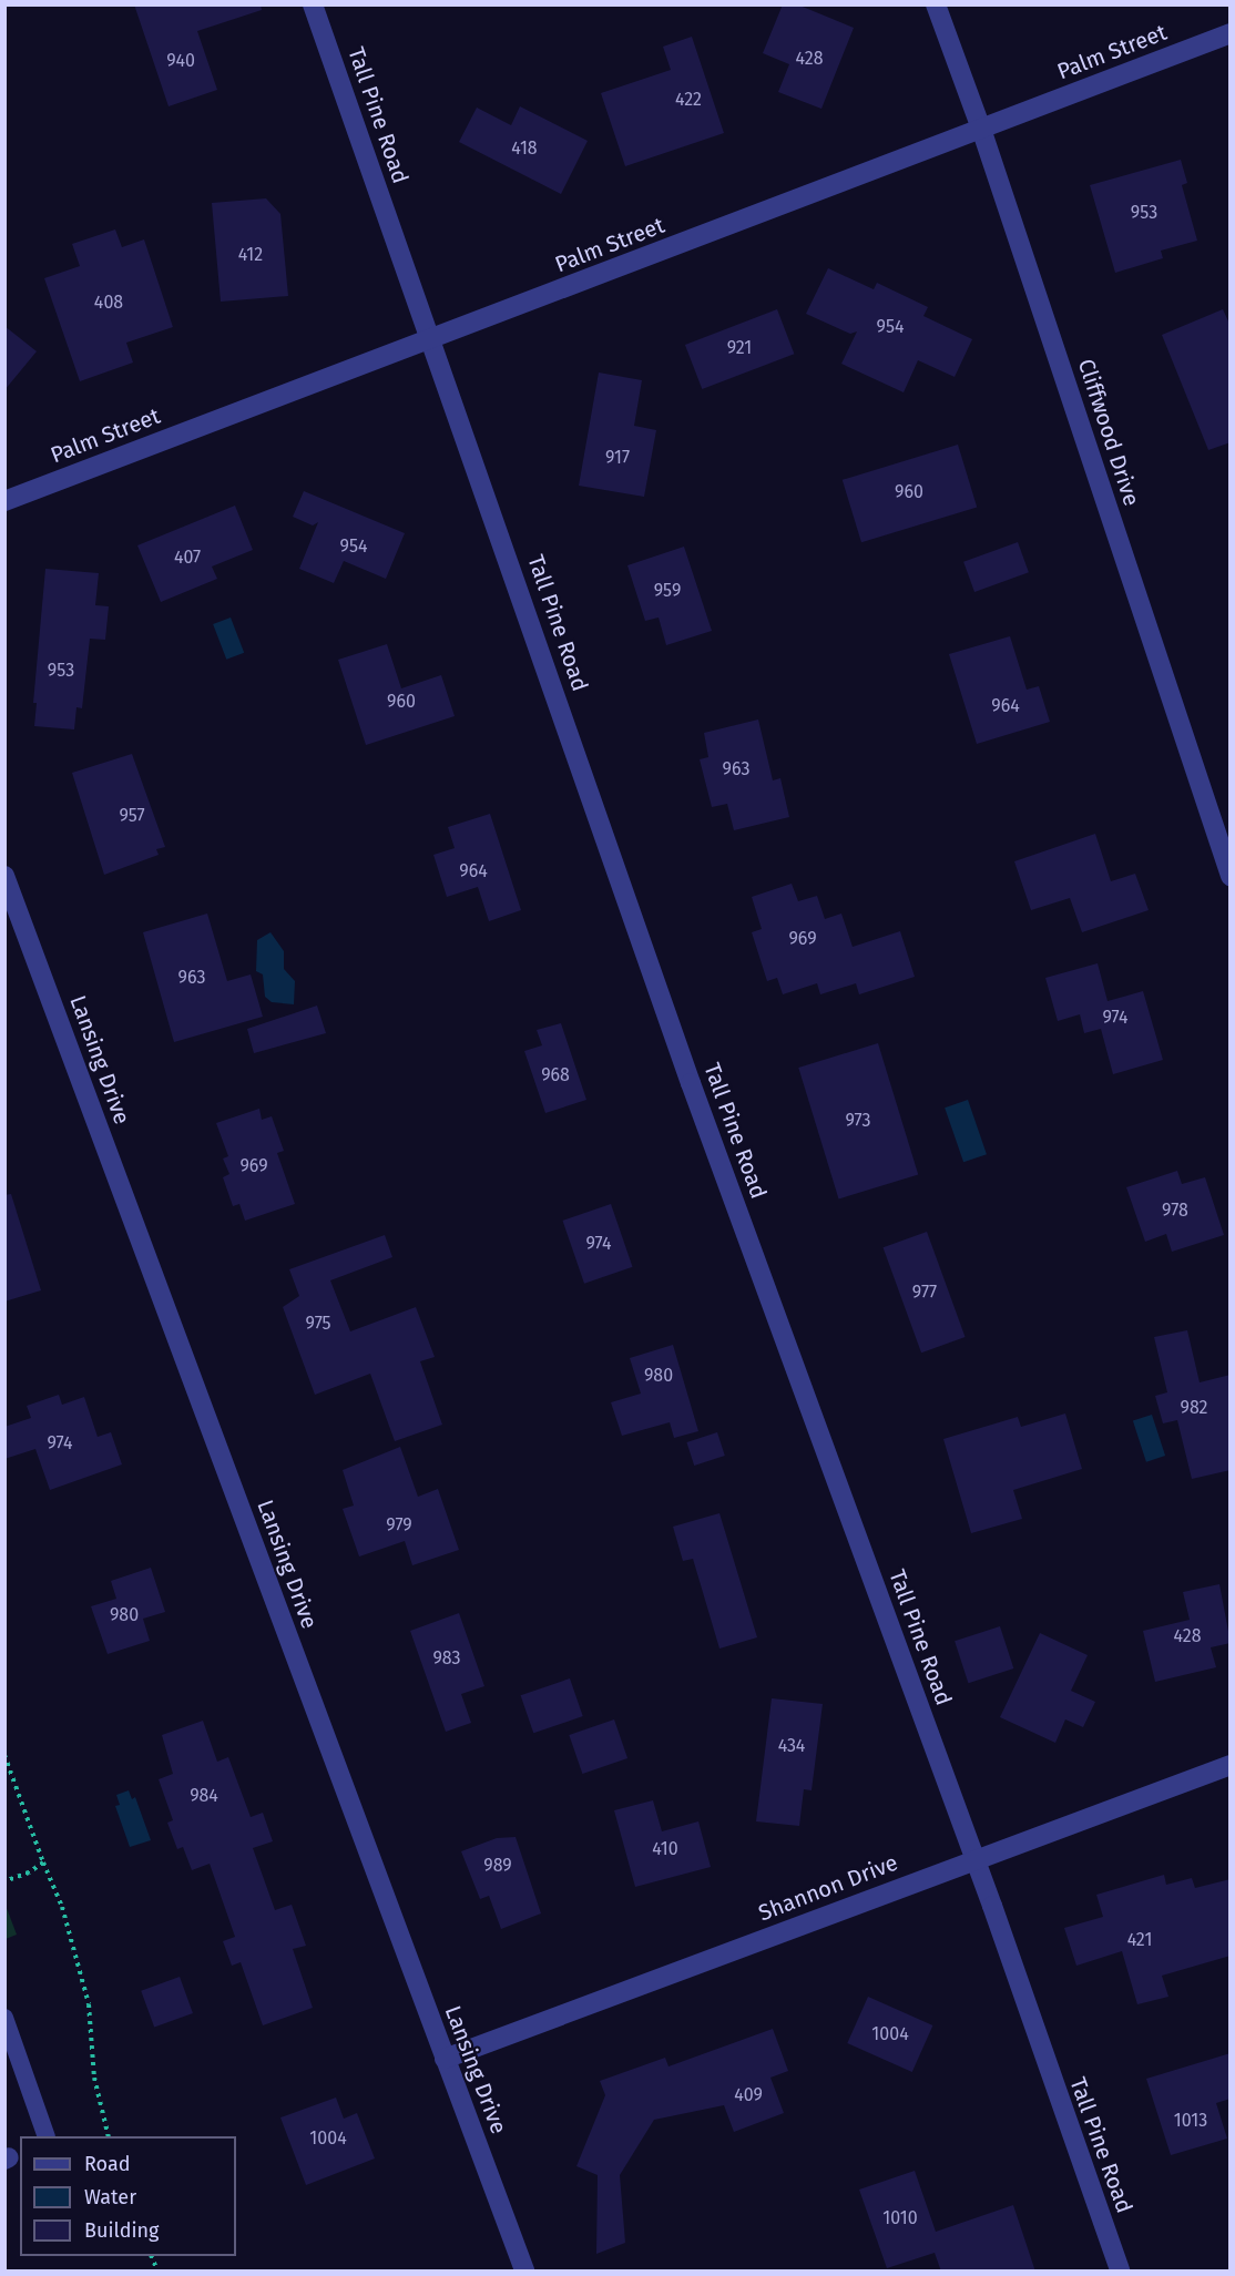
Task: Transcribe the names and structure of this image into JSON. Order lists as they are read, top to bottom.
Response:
{
  "streets": {
    "street": [
      "Palm Street",
      "Tall Pine Road",
      "Cliffwood Drive",
      "Lansing Drive",
      "Shannon Drive"
    ]
  },
  "crossings": [
    ["Palm Street", "Tall Pine Road"],
    ["Palm Street", "Cliffwood Drive"],
    ["Tall Pine Road", "Shannon Drive"],
    ["Lansing Drive", "Shannon Drive"]
  ],
  "house_numbers": [
    "428",
    "940",
    "422",
    "418",
    "953",
    "412",
    "408",
    "954",
    "921",
    "917",
    "960",
    "954",
    "407",
    "959",
    "953",
    "960",
    "964",
    "963",
    "957",
    "964",
    "969",
    "963",
    "974",
    "968",
    "973",
    "969",
    "978",
    "974",
    "977",
    "975",
    "980",
    "982",
    "974",
    "979",
    "980",
    "428",
    "983",
    "434",
    "984",
    "410",
    "989",
    "421",
    "1004",
    "409",
    "1013",
    "1004",
    "1010"
  ],
  "legend": ["Road", "Water", "Building"]
}
